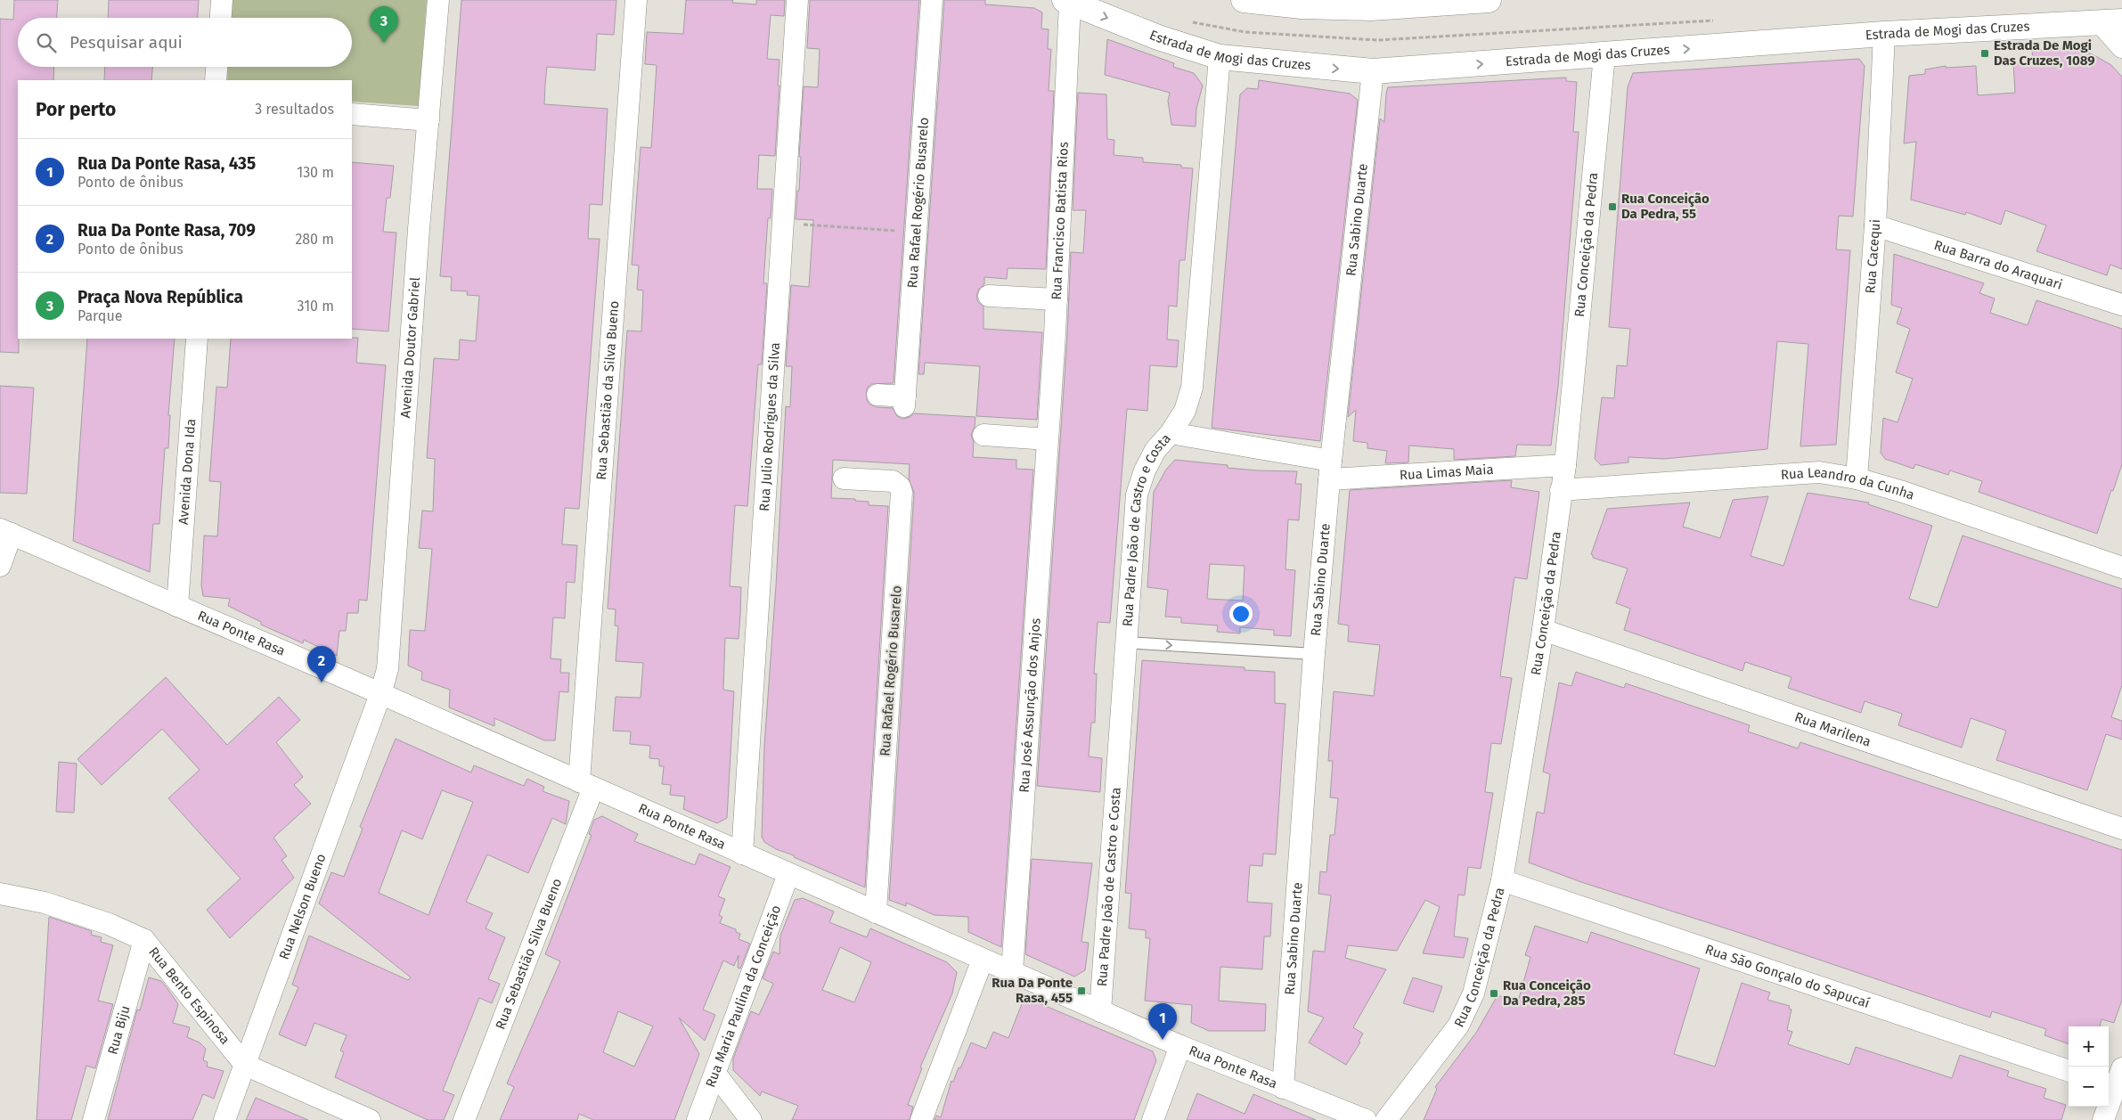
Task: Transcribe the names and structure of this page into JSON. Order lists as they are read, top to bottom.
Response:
{
  "streets": {
    "main road": ["Estrada de Mogi das Cruzes"],
    "street": [
      "Rua Rafael Rogério Busarelo",
      "Rua Sabino Duarte",
      "Rua Francisco Batista Rios",
      "Rua Conceição da Pedra",
      "Rua Cacequi",
      "Rua Barra do Araquari",
      "Avenida Doutor Gabriel",
      "Rua Sebastião da Silva Bueno",
      "Rua Julio Rodrigues da Silva",
      "Avenida Dona Ida",
      "Rua Limas Maia",
      "Rua Leandro da Cunha",
      "Rua Padre João de Castro e Costa",
      "Rua Ponte Rasa",
      "Rua José Assunção dos Anjos",
      "Rua Marilena",
      "Rua Nelson Bueno",
      "Rua Sebastião Silva Bueno",
      "Rua São Gonçalo do Sapucaí",
      "Rua Bento Espinosa",
      "Rua Maria Paulina da Conceição",
      "Rua Biju"
    ]
  },
  "crossings": [
    ["Estrada de Mogi das Cruzes", "Rua Sabino Duarte"],
    ["Estrada de Mogi das Cruzes", "Rua Francisco Batista Rios"],
    ["Estrada de Mogi das Cruzes", "Rua Conceição da Pedra"],
    ["Estrada de Mogi das Cruzes", "Rua Cacequi"],
    ["Estrada de Mogi das Cruzes", "Rua Padre João de Castro e Costa"],
    ["Rua Rafael Rogério Busarelo", "Rua Ponte Rasa"],
    ["Rua Sabino Duarte", "Rua Limas Maia"],
    ["Rua Sabino Duarte", "Rua Ponte Rasa"],
    ["Rua Francisco Batista Rios", "Rua José Assunção dos Anjos"],
    ["Rua Conceição da Pedra", "Rua Limas Maia"],
    ["Rua Conceição da Pedra", "Rua Leandro da Cunha"],
    ["Rua Conceição da Pedra", "Rua Marilena"],
    ["Rua Conceição da Pedra", "Rua São Gonçalo do Sapucaí"],
    ["Rua Cacequi", "Rua Barra do Araquari"],
    ["Rua Cacequi", "Rua Leandro da Cunha"],
    ["Avenida Doutor Gabriel", "Rua Ponte Rasa"],
    ["Avenida Doutor Gabriel", "Rua Nelson Bueno"],
    ["Rua Sebastião da Silva Bueno", "Rua Ponte Rasa"],
    ["Rua Sebastião da Silva Bueno", "Rua Sebastião Silva Bueno"],
    ["Rua Julio Rodrigues da Silva", "Rua Ponte Rasa"],
    ["Avenida Dona Ida", "Rua Ponte Rasa"],
    ["Rua Limas Maia", "Rua Padre João de Castro e Costa"],
    ["Rua Padre João de Castro e Costa", "Rua Ponte Rasa"],
    ["Rua Ponte Rasa", "Rua José Assunção dos Anjos"],
    ["Rua Ponte Rasa", "Rua Nelson Bueno"],
    ["Rua Ponte Rasa", "Rua Sebastião Silva Bueno"],
    ["Rua Ponte Rasa", "Rua Maria Paulina da Conceição"],
    ["Rua Nelson Bueno", "Rua Bento Espinosa"],
    ["Rua Bento Espinosa", "Rua Biju"]
  ],
  "one_way": ["Estrada de Mogi das Cruzes"],
  "places": {
    "transit": [
      "Estrada De Mogi Das Cruzes, 1089",
      "Rua Conceição Da Pedra, 55",
      "Rua Da Ponte Rasa, 455",
      "Rua Conceição Da Pedra, 285"
    ]
  },
  "page": {
    "pins": ["3", "2", "1"],
    "search": "Pesquisar aqui",
    "heading": ["Por perto", "3 resultados"],
    "list": [
      {
        "mark": "1",
        "name": "Rua Da Ponte Rasa, 435",
        "note": "Ponto de ônibus",
        "value": "130 m"
      },
      {
        "mark": "2",
        "name": "Rua Da Ponte Rasa, 709",
        "note": "Ponto de ônibus",
        "value": "280 m"
      },
      {
        "mark": "3",
        "name": "Praça Nova República",
        "note": "Parque",
        "value": "310 m"
      }
    ],
    "map_buttons": ["+", "−"]
  }
}
